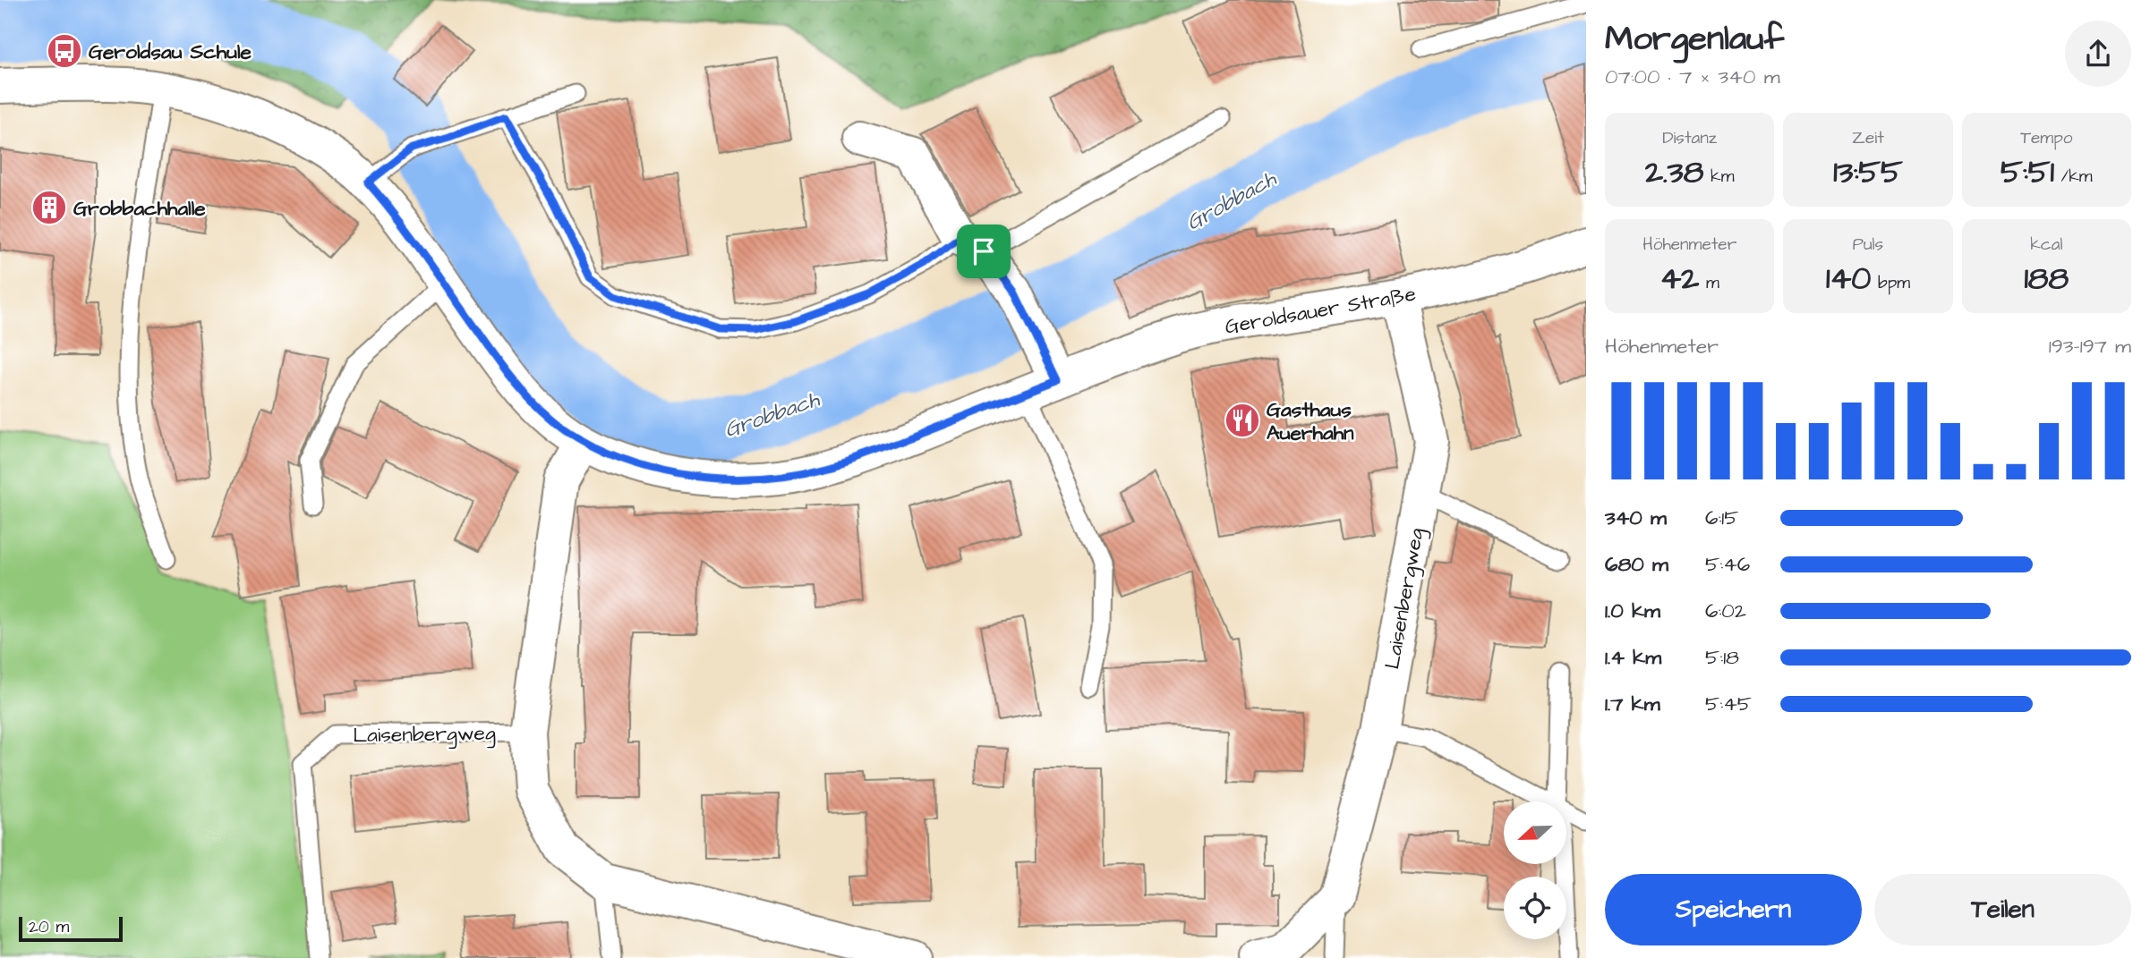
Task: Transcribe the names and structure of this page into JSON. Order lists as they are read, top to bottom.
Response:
{
  "streets": {
    "street": ["Geroldsauer Straße", "Laisenbergweg"]
  },
  "crossings": [
    ["Geroldsauer Straße", "Laisenbergweg"]
  ],
  "water": ["Grobbach"],
  "places": {
    "bus stop": ["Geroldsau Schule"],
    "building": ["Grobbachhalle"],
    "restaurant": ["Gasthaus Auerhahn"]
  },
  "scale_bar": "20 m",
  "north": "left",
  "page": {
    "heading": ["Morgenlauf", "07:00 · 7 × 340 m"],
    "stats": [
      ["Distanz", "2.38 km"],
      ["Zeit", "13:55"],
      ["Tempo", "5:51 /km"],
      ["Höhenmeter", "42 m"],
      ["Puls", "140 bpm"],
      ["kcal", "188"]
    ],
    "chart": ["Höhenmeter", "193–197 m"],
    "list": [
      {
        "name": "340 m",
        "note": "6:15"
      },
      {
        "name": "680 m",
        "note": "5:46"
      },
      {
        "name": "1.0 km",
        "note": "6:02"
      },
      {
        "name": "1.4 km",
        "note": "5:18"
      },
      {
        "name": "1.7 km",
        "note": "5:45"
      }
    ],
    "buttons": ["Speichern", "Teilen"],
    "scale": "20 m"
  }
}
